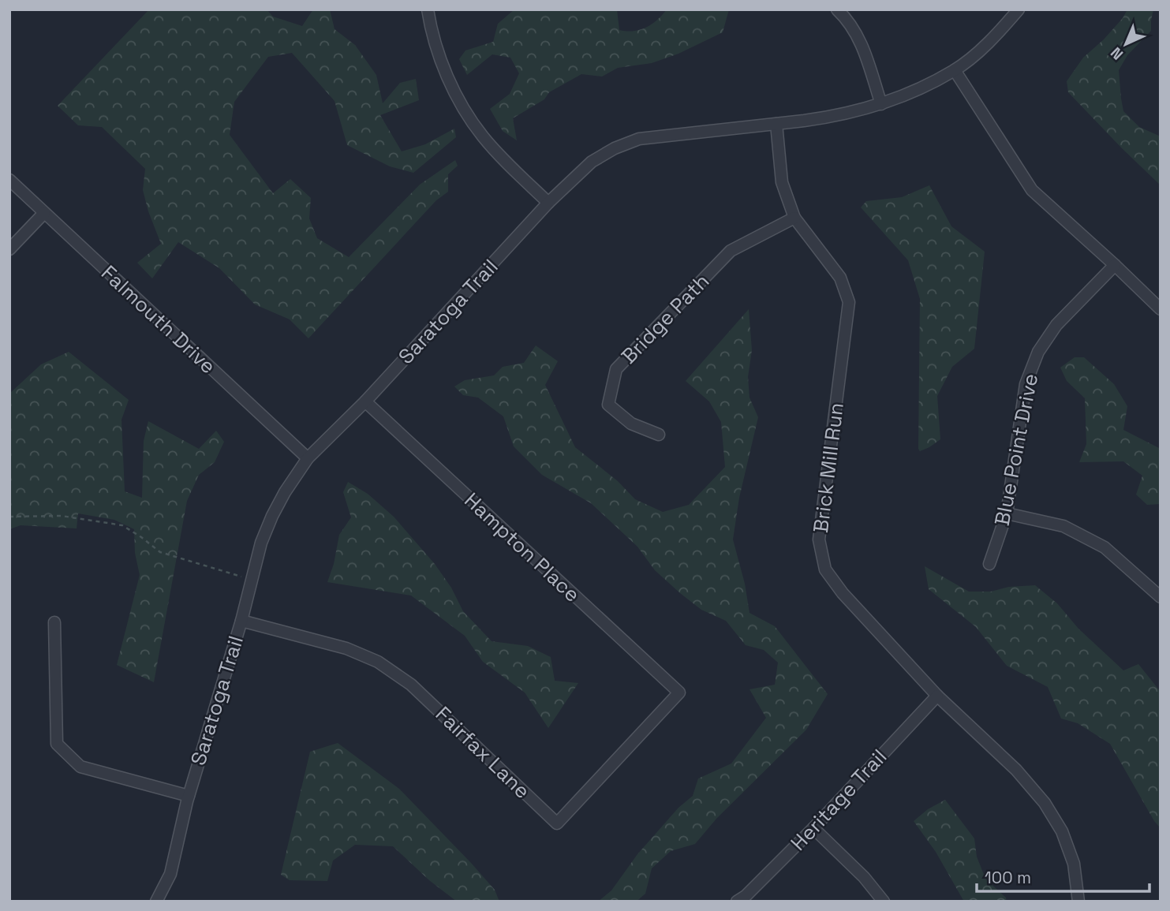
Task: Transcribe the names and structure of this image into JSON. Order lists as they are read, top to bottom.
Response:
{
  "streets": {
    "street": [
      "Saratoga Trail",
      "Bridge Path",
      "Falmouth Drive",
      "Blue Point Drive",
      "Brick Mill Run",
      "Hampton Place",
      "Fairfax Lane",
      "Heritage Trail"
    ]
  },
  "crossings": [
    ["Saratoga Trail", "Falmouth Drive"],
    ["Saratoga Trail", "Brick Mill Run"],
    ["Saratoga Trail", "Hampton Place"],
    ["Saratoga Trail", "Fairfax Lane"],
    ["Bridge Path", "Brick Mill Run"],
    ["Brick Mill Run", "Heritage Trail"],
    ["Hampton Place", "Fairfax Lane"]
  ],
  "scale_bar": "100 m",
  "north": "bottom left"
}
